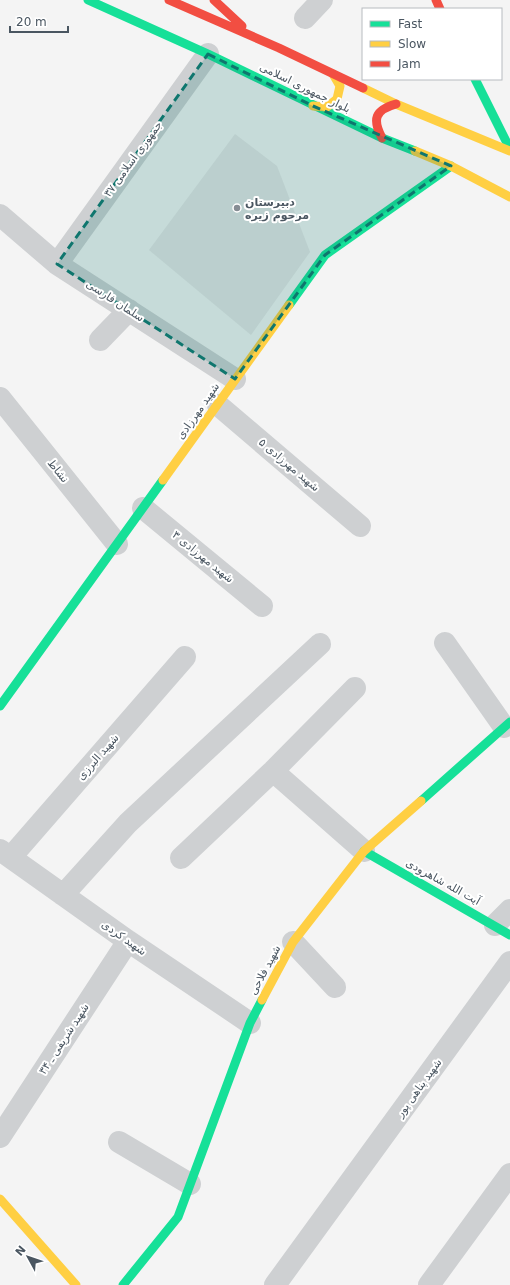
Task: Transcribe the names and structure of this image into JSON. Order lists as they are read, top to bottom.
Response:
{
  "streets": {
    "street": [
      "بلوار جمهوری اسلامی",
      "جمهوری اسلامی ۳۷",
      "سلمان فارسی",
      "شهید مهرزادی",
      "شهید مهرزادی ۵",
      "نشاط",
      "شهید مهرزادی ۳",
      "شهید البرزی",
      "آیت الله شاهرودی",
      "شهید کردی",
      "شهید فلاحی",
      "شهید شریفی ـ ۳۴",
      "شهید پناهی پور"
    ]
  },
  "crossings": [
    ["بلوار جمهوری اسلامی", "جمهوری اسلامی ۳۷"],
    ["بلوار جمهوری اسلامی", "شهید مهرزادی"],
    ["جمهوری اسلامی ۳۷", "سلمان فارسی"],
    ["سلمان فارسی", "شهید مهرزادی"],
    ["شهید مهرزادی", "شهید مهرزادی ۵"],
    ["شهید مهرزادی", "نشاط"],
    ["شهید مهرزادی", "شهید مهرزادی ۳"],
    ["شهید البرزی", "شهید کردی"],
    ["آیت الله شاهرودی", "شهید فلاحی"],
    ["شهید کردی", "شهید فلاحی"],
    ["شهید کردی", "شهید شریفی ـ ۳۴"]
  ],
  "places": ["دبیرستان مرحوم زیره"],
  "legend": ["Fast", "Slow", "Jam"],
  "scale_bar": "20 m",
  "north": "top left"
}
